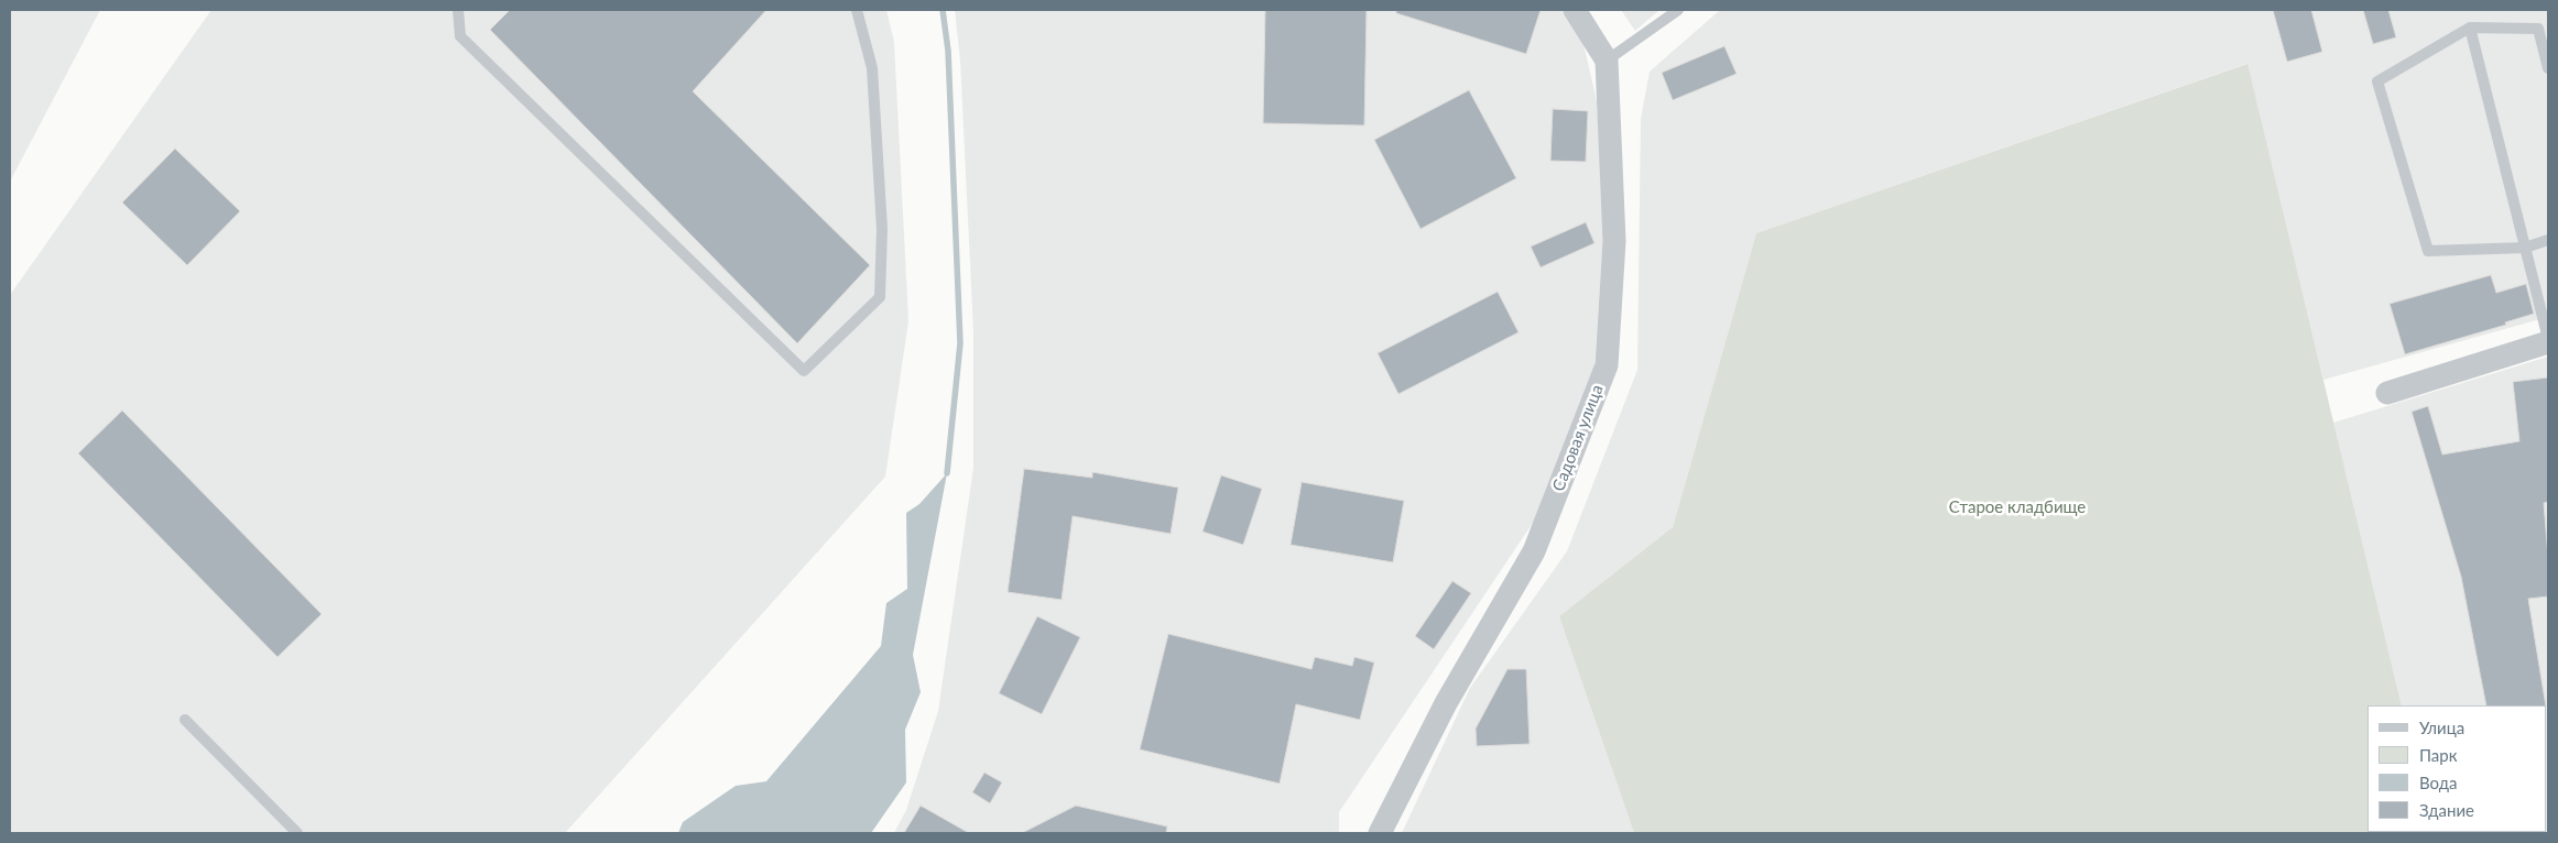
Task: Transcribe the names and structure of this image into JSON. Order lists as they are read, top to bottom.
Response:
{
  "streets": {
    "street": ["Садовая улица"]
  },
  "parks": ["Старое кладбище"],
  "legend": [
    "Улица",
    "Парк",
    "Вода",
    "Здание"
  ]
}
